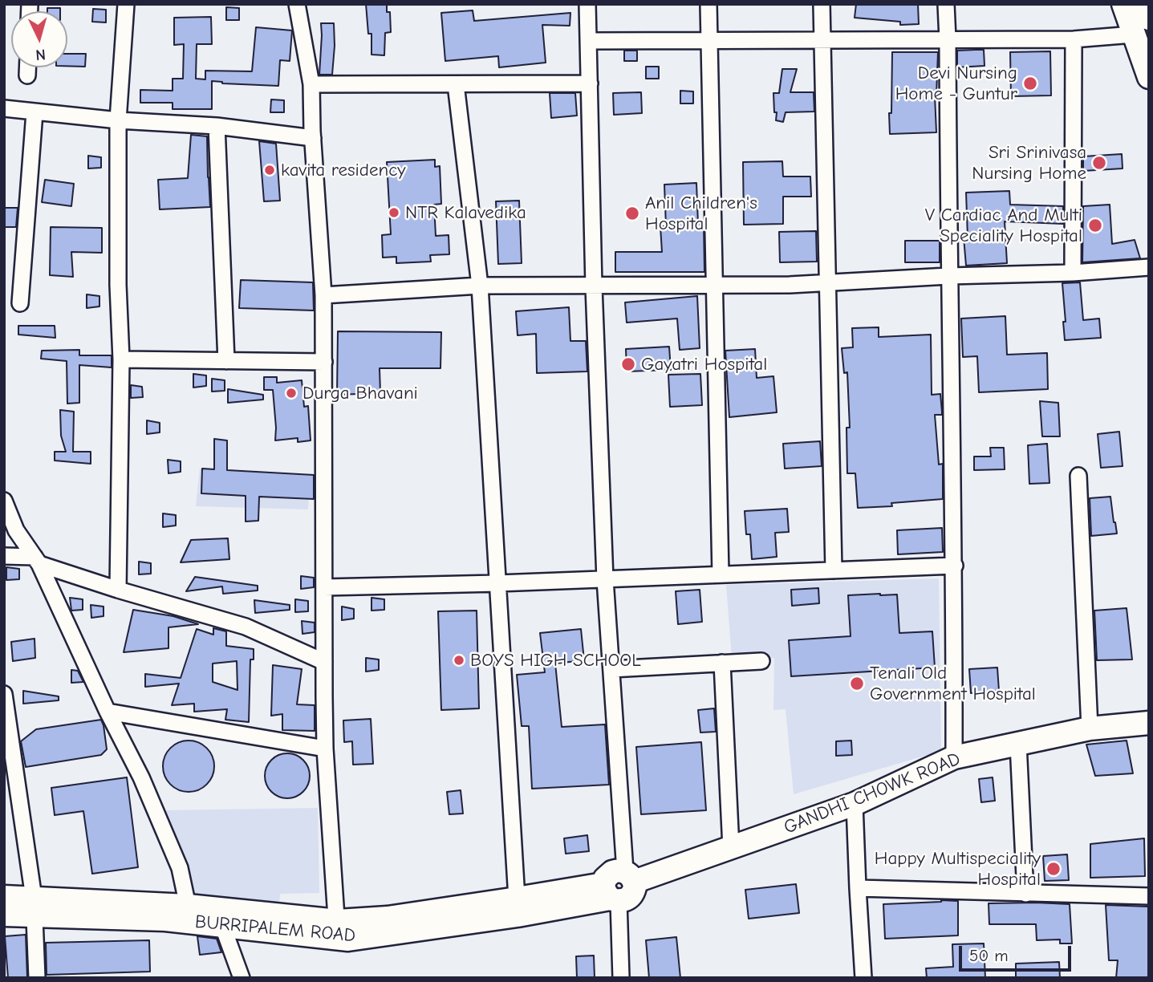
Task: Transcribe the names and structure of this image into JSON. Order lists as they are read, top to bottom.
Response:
{
  "streets": {
    "main road": ["GANDHI CHOWK ROAD", "BURRIPALEM ROAD"]
  },
  "places": [
    "Devi Nursing Home - Guntur",
    "Sri Srinivasa Nursing Home",
    "kavita residency",
    "NTR Kalavedika",
    "Anil Children's Hospital",
    "V Cardiac And Multi Speciality Hospital",
    "Gayatri Hospital",
    "Durga Bhavani",
    "BOYS HIGH SCHOOL",
    "Tenali Old Government Hospital",
    "Happy Multispeciality Hospital"
  ],
  "scale_bar": "50 m",
  "north": "bottom"
}
